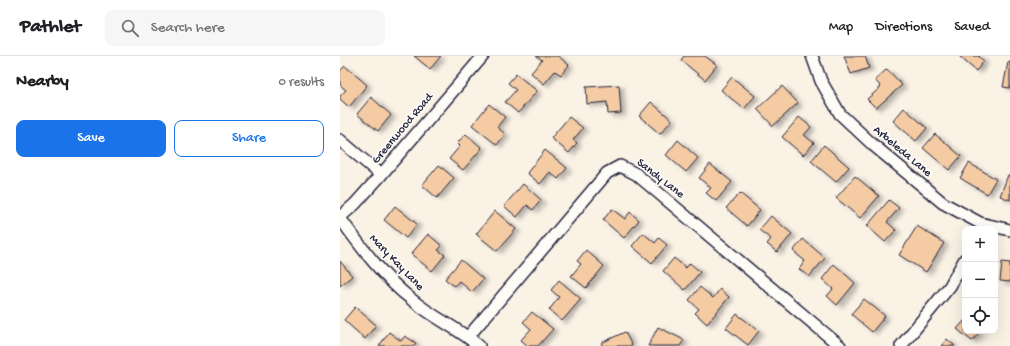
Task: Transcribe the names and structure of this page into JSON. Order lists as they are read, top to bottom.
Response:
{
  "streets": {
    "street": [
      "Greenwood Road",
      "Arbeleda Lane",
      "Sandy Lane",
      "Mary Kay Lane"
    ]
  },
  "crossings": [
    ["Greenwood Road", "Mary Kay Lane"],
    ["Sandy Lane", "Mary Kay Lane"]
  ],
  "page": {
    "header": "Pathlet",
    "search": "Search here",
    "nav": ["Map", "Directions", "Saved"],
    "heading": ["Nearby", "0 results"],
    "buttons": ["Save", "Share"],
    "map_buttons": ["+", "−"]
  }
}
